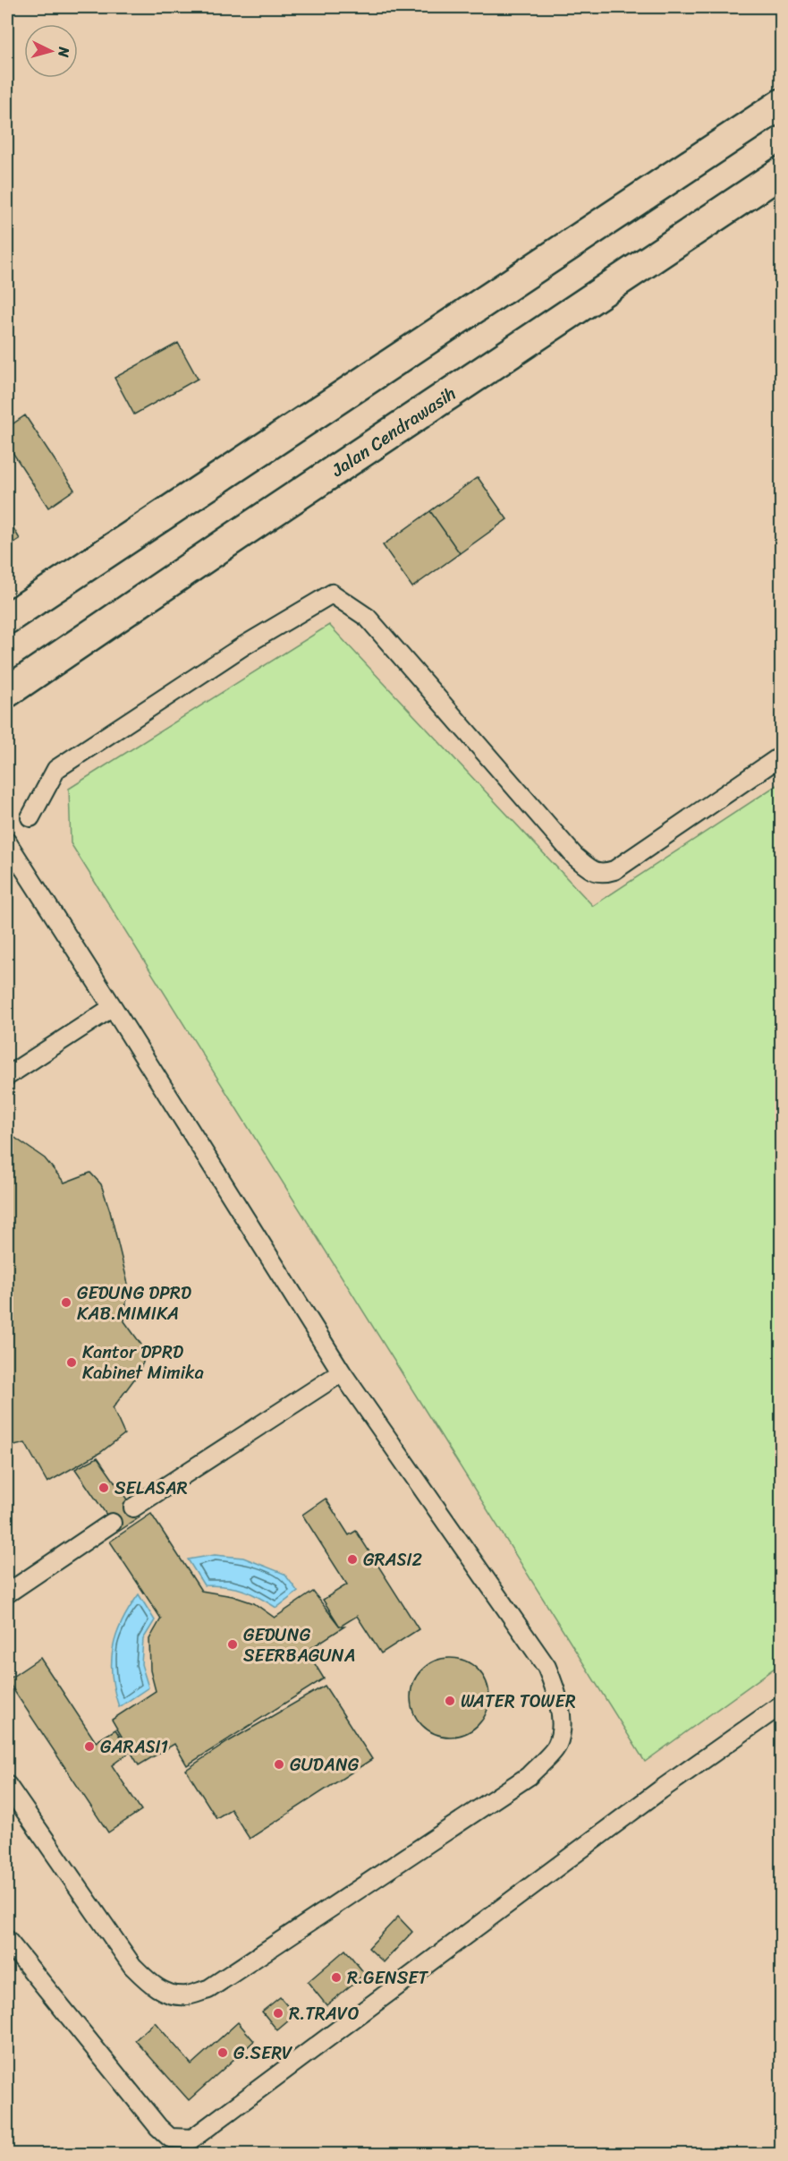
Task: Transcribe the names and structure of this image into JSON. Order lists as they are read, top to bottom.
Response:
{
  "streets": {
    "main road": ["Jalan Cendrawasih"]
  },
  "places": [
    "GEDUNG DPRD KAB.MIMIKA",
    "Kantor DPRD Kabinet Mimika",
    "SELASAR",
    "GRASI2",
    "GEDUNG SEERBAGUNA",
    "WATER TOWER",
    "GARASI1",
    "GUDANG",
    "R.GENSET",
    "R.TRAVO",
    "G.SERV"
  ],
  "north": "right"
}
